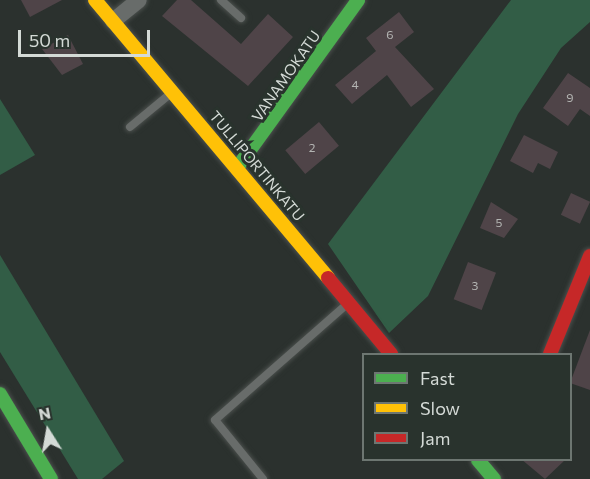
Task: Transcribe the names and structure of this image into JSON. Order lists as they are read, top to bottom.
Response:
{
  "streets": {
    "street": ["VANAMOKATU", "TULLIPORTINKATU"]
  },
  "crossings": [
    ["VANAMOKATU", "TULLIPORTINKATU"]
  ],
  "house_numbers": [
    "6",
    "4",
    "9",
    "2",
    "5",
    "3"
  ],
  "legend": ["Fast", "Slow", "Jam"],
  "scale_bar": "50 m",
  "north": "top"
}
